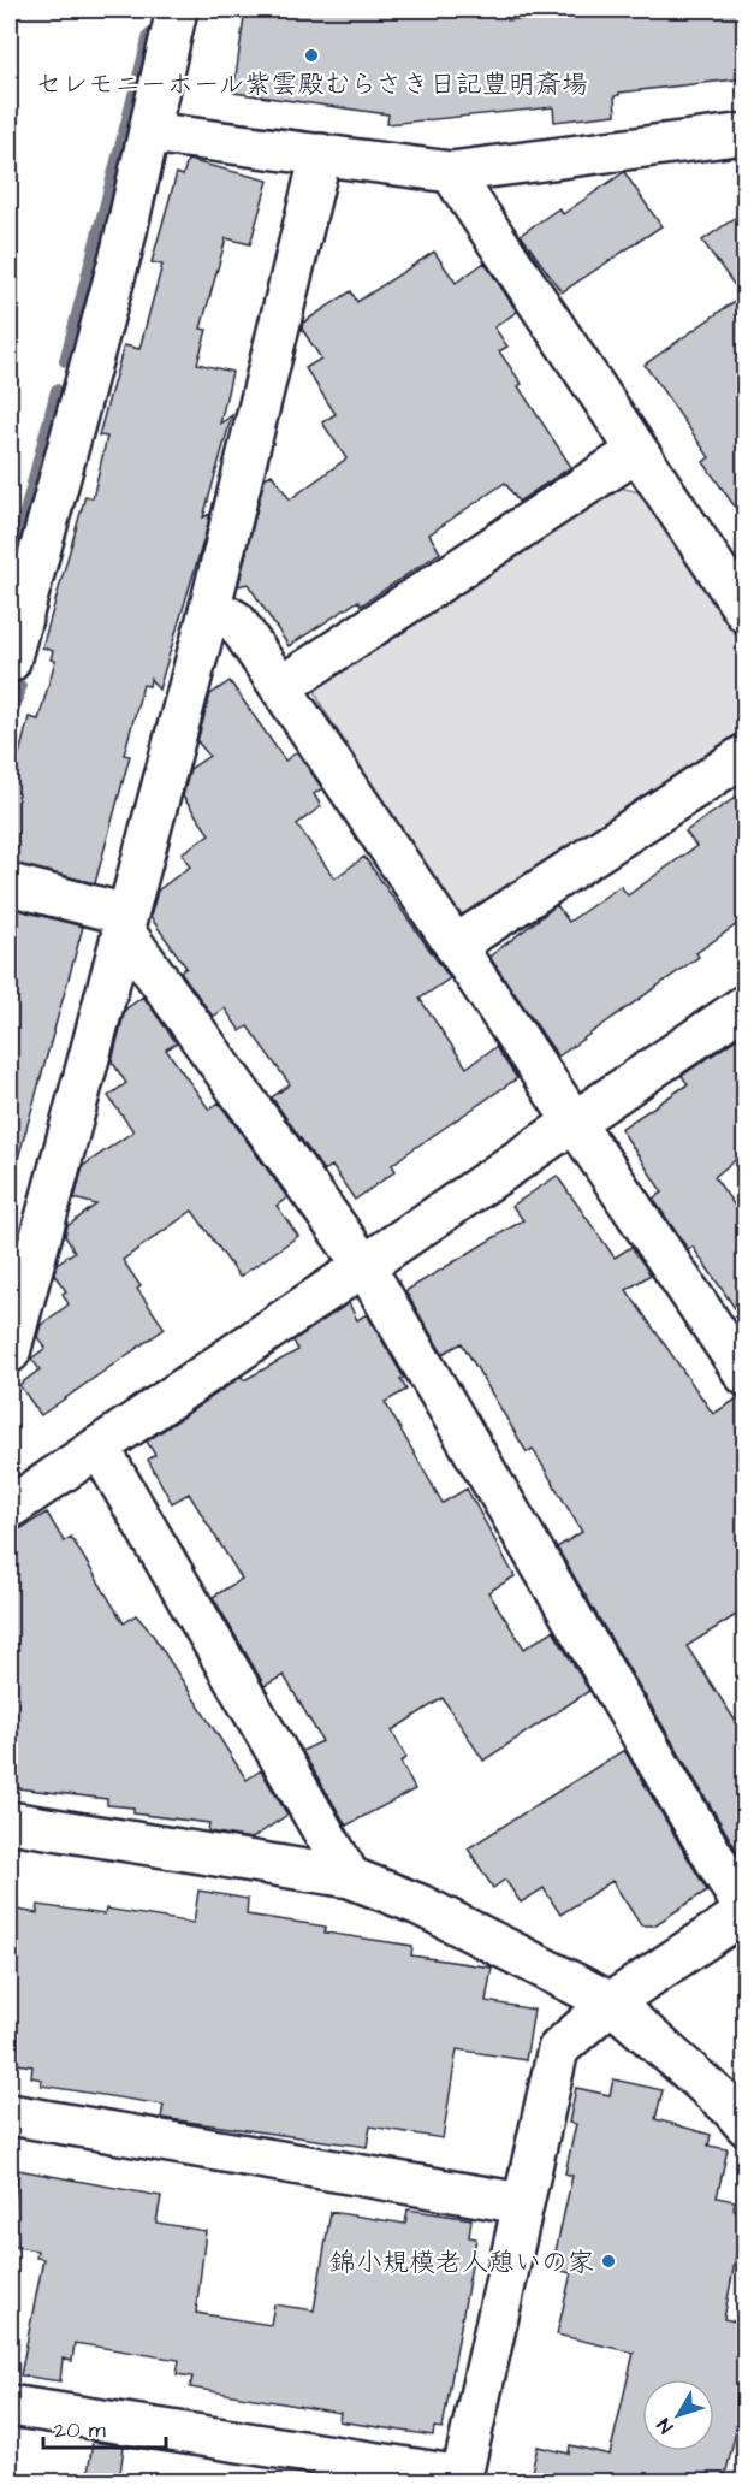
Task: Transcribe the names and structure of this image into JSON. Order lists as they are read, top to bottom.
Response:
{
  "places": ["セレモニーホール紫雲殿むらさき日記豊明斎場", "錦小規模老人憩いの家"],
  "scale_bar": "20 m",
  "north": "bottom left"
}
